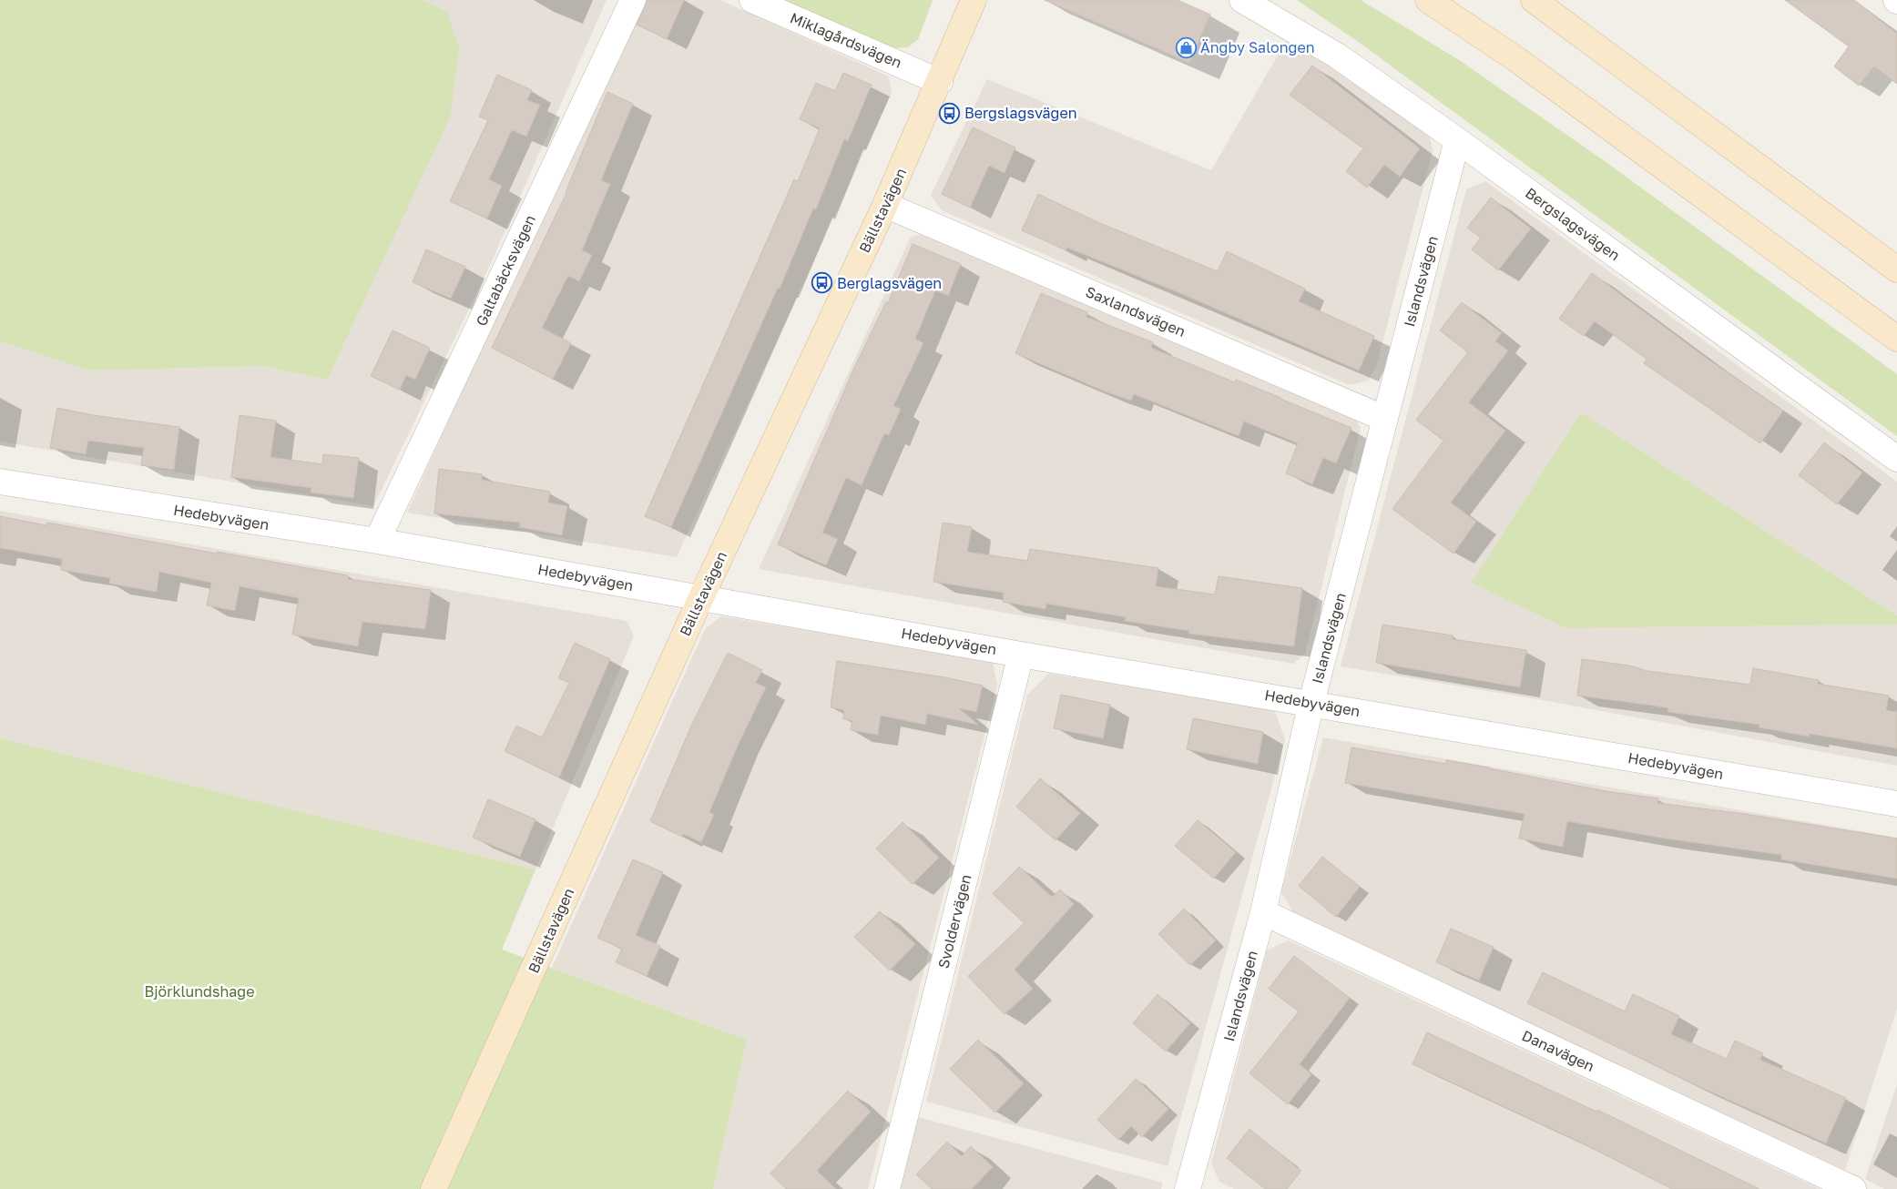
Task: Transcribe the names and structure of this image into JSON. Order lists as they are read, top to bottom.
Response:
{
  "streets": {
    "street": [
      "Miklagårdsvägen",
      "Bällstavägen",
      "Bergslagsvägen",
      "Galtabäcksvägen",
      "Islandsvägen",
      "Saxlandsvägen",
      "Hedebyvägen",
      "Svoldervägen",
      "Danavägen"
    ]
  },
  "crossings": [
    ["Miklagårdsvägen", "Bällstavägen"],
    ["Bällstavägen", "Saxlandsvägen"],
    ["Bällstavägen", "Hedebyvägen"],
    ["Bergslagsvägen", "Islandsvägen"],
    ["Galtabäcksvägen", "Hedebyvägen"],
    ["Islandsvägen", "Saxlandsvägen"],
    ["Islandsvägen", "Hedebyvägen"],
    ["Islandsvägen", "Danavägen"],
    ["Hedebyvägen", "Svoldervägen"]
  ],
  "parks": ["Björklundshage"],
  "places": {
    "shop": ["Ängby Salongen"],
    "bus stop": ["Bergslagsvägen", "Berglagsvägen"]
  }
}
